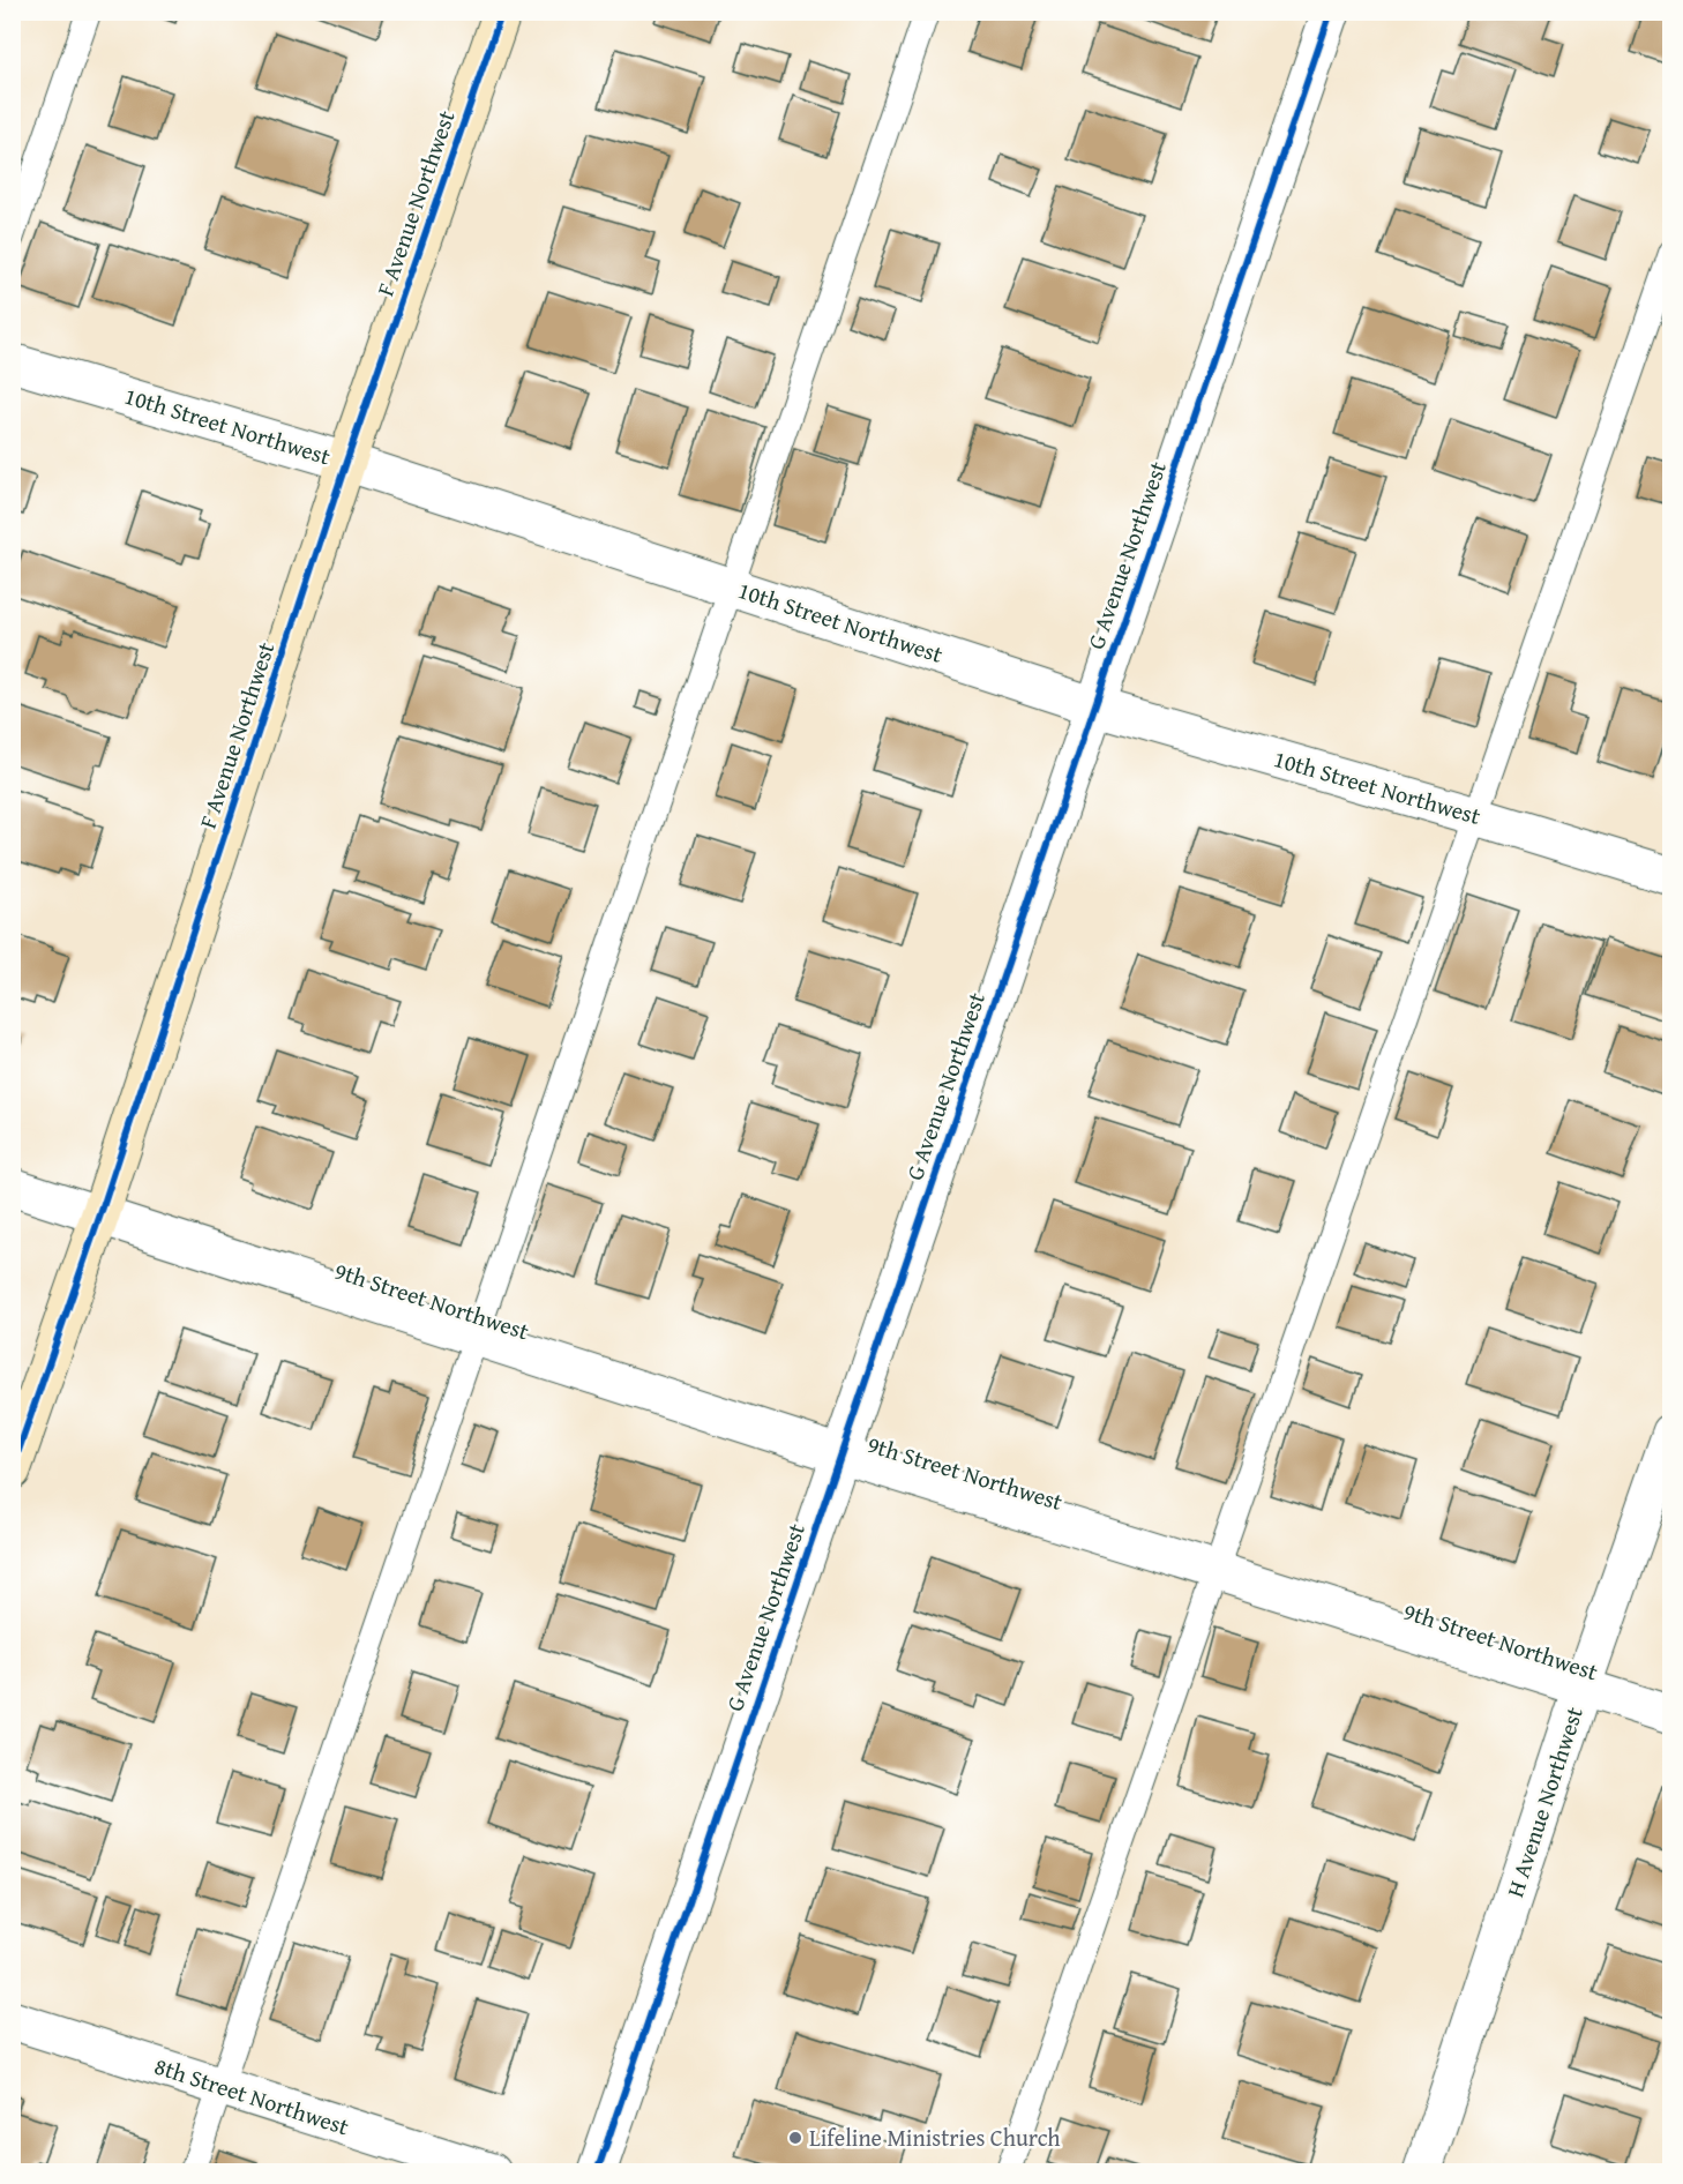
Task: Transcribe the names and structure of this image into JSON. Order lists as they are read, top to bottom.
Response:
{
  "streets": {
    "main road": ["F Avenue Northwest"],
    "street": [
      "10th Street Northwest",
      "G Avenue Northwest",
      "9th Street Northwest",
      "H Avenue Northwest",
      "8th Street Northwest"
    ]
  },
  "crossings": [
    ["F Avenue Northwest", "10th Street Northwest"],
    ["F Avenue Northwest", "9th Street Northwest"],
    ["10th Street Northwest", "G Avenue Northwest"],
    ["G Avenue Northwest", "9th Street Northwest"],
    ["9th Street Northwest", "H Avenue Northwest"]
  ],
  "places": ["Lifeline Ministries Church"]
}
